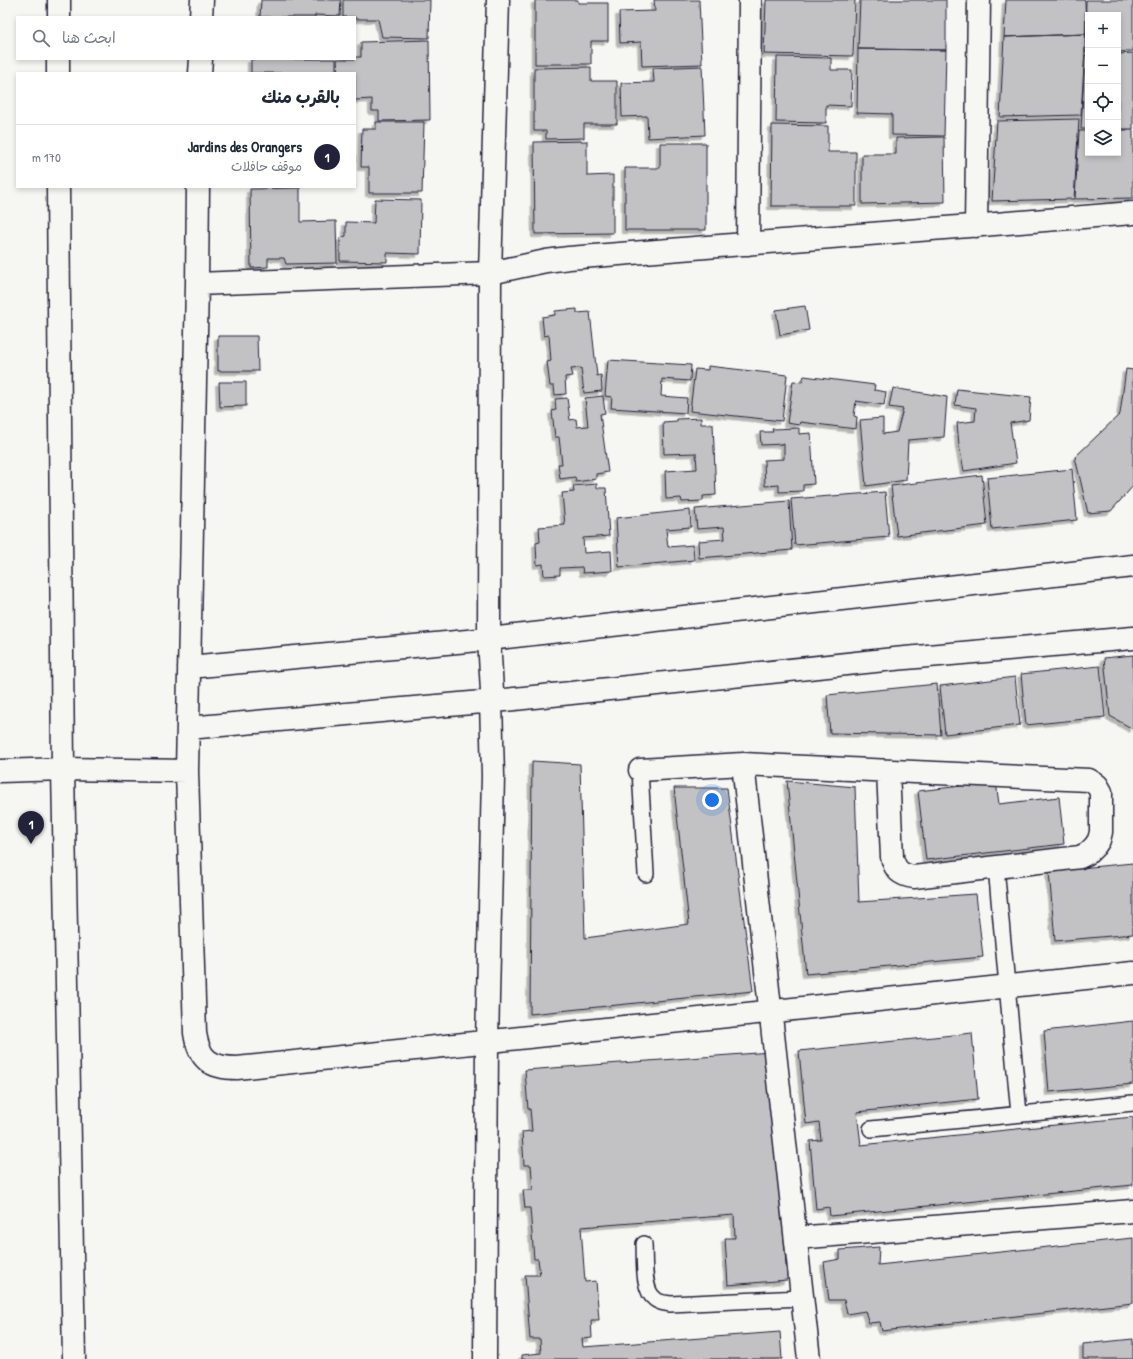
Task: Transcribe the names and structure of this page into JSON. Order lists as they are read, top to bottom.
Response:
{
  "page": {
    "map_buttons": ["+", "−"],
    "search": "ابحث هنا",
    "heading": "بالقرب منك",
    "list": [
      {
        "mark": "1",
        "name": "Jardins des Orangers",
        "note": "موقف حافلات",
        "value": "170 m"
      }
    ],
    "pins": "1"
  }
}
